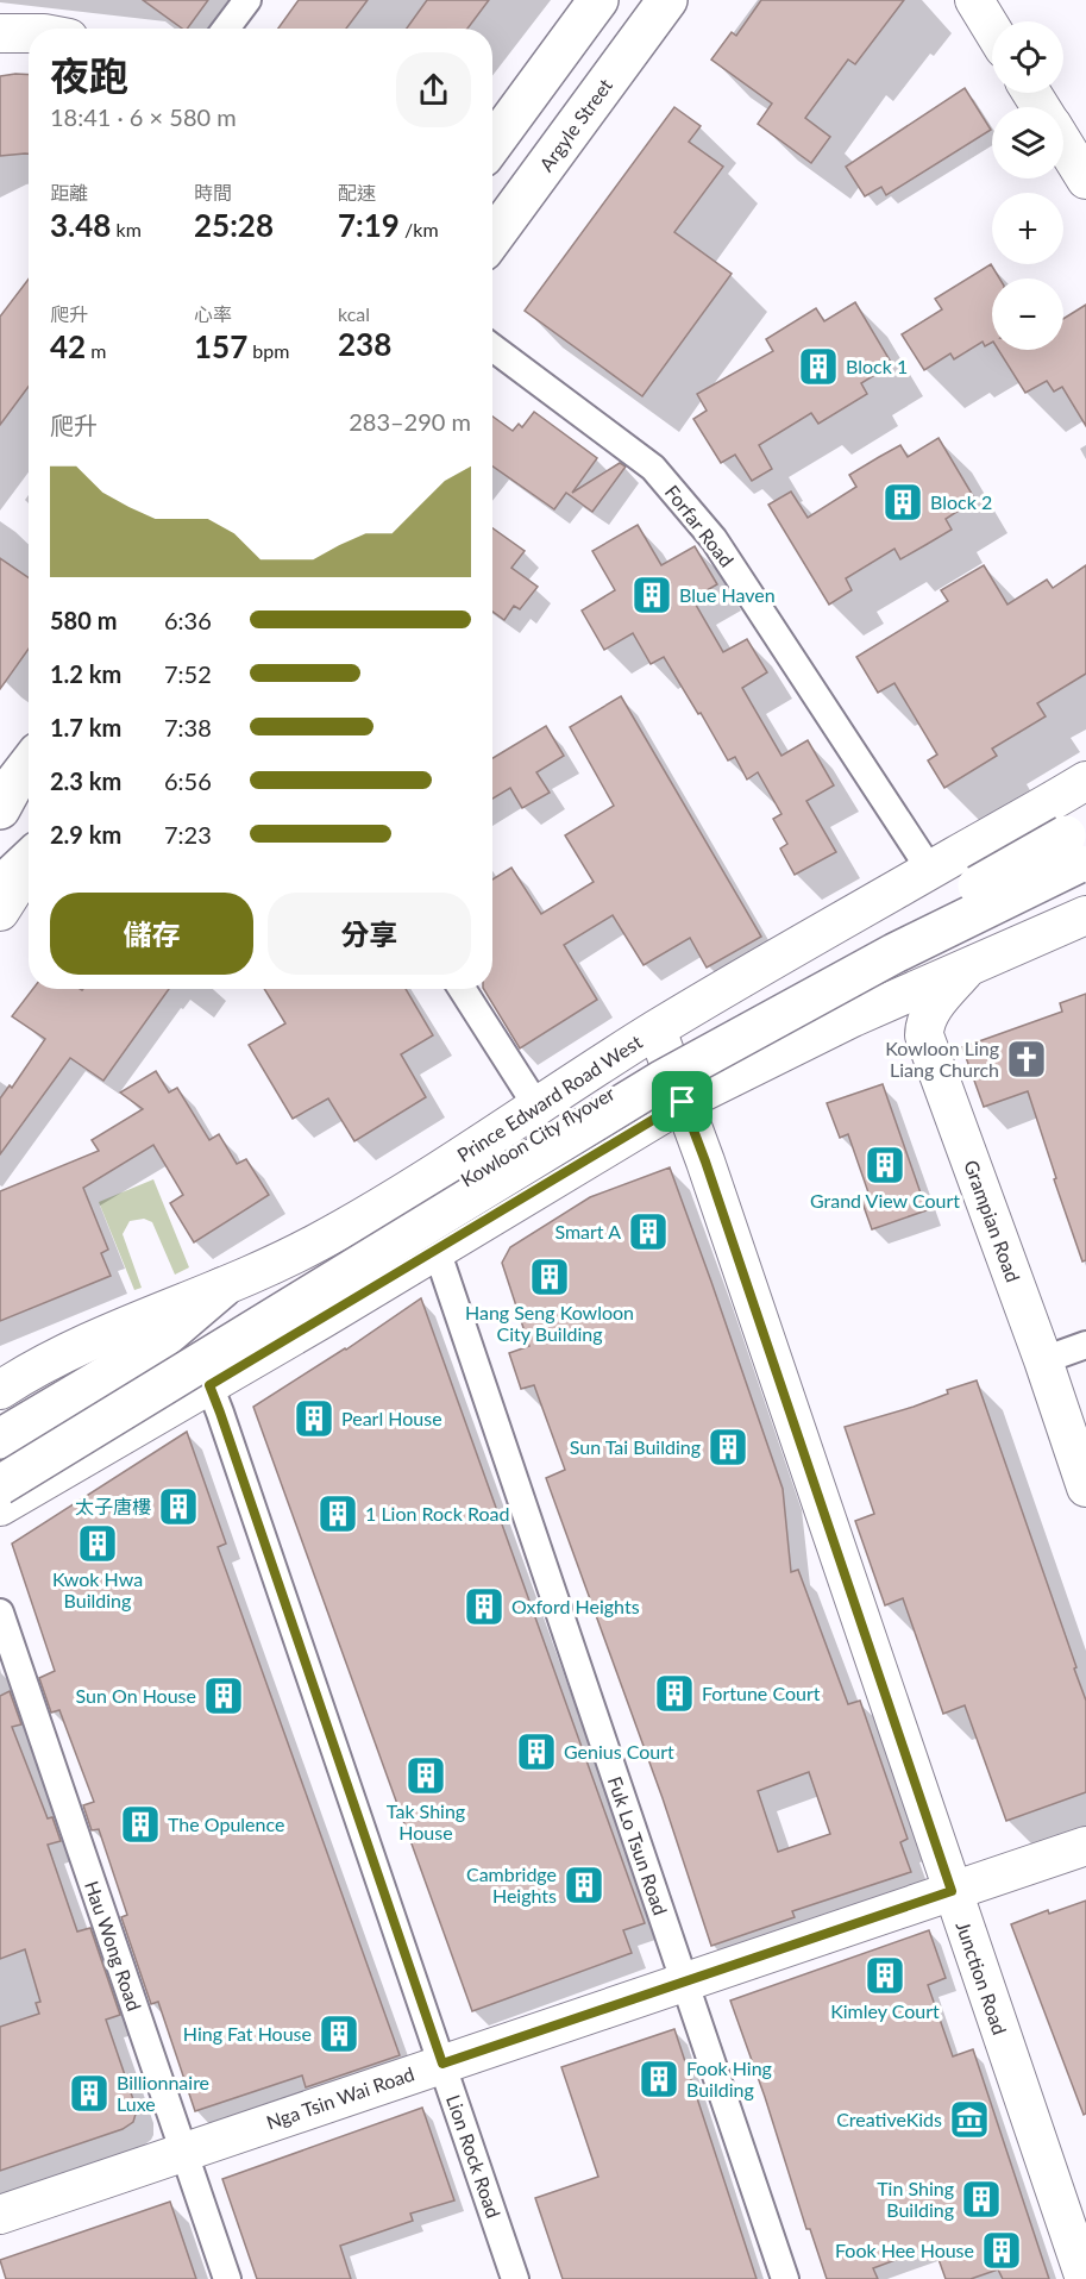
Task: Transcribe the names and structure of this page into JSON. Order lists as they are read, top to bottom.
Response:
{
  "streets": {
    "main road": [
      "Argyle Street",
      "Prince Edward Road West",
      "Kowloon City flyover",
      "Grampian Road",
      "Junction Road",
      "Nga Tsin Wai Road"
    ],
    "street": [
      "Forfar Road",
      "Fuk Lo Tsun Road",
      "Hau Wong Road",
      "Lion Rock Road"
    ]
  },
  "crossings": [
    ["Forfar Road", "Prince Edward Road West"],
    ["Prince Edward Road West", "Junction Road"],
    ["Fuk Lo Tsun Road", "Nga Tsin Wai Road"],
    ["Hau Wong Road", "Nga Tsin Wai Road"],
    ["Junction Road", "Nga Tsin Wai Road"],
    ["Nga Tsin Wai Road", "Lion Rock Road"]
  ],
  "places": {
    "building": [
      "Block 1",
      "Block 2",
      "Blue Haven",
      "Grand View Court",
      "Smart A",
      "Hang Seng Kowloon City Building",
      "Pearl House",
      "Sun Tai Building",
      "太子唐樓",
      "1 Lion Rock Road",
      "Kwok Hwa Building",
      "Oxford Heights",
      "Fortune Court",
      "Sun On House",
      "Genius Court",
      "Tak Shing House",
      "The Opulence",
      "Cambridge Heights",
      "Kimley Court",
      "Hing Fat House",
      "Fook Hing Building",
      "Billionnaire Luxe",
      "Tin Shing Building",
      "Fook Hee House"
    ],
    "church": ["Kowloon Ling Liang Church"],
    "museum": ["CreativeKids"]
  },
  "page": {
    "map_buttons": ["+", "−"],
    "heading": ["夜跑", "18:41 · 6 × 580 m"],
    "stats": [
      ["距離", "3.48 km"],
      ["時間", "25:28"],
      ["配速", "7:19 /km"],
      ["爬升", "42 m"],
      ["心率", "157 bpm"],
      ["kcal", "238"]
    ],
    "chart": ["爬升", "283–290 m"],
    "list": [
      {
        "name": "580 m",
        "note": "6:36"
      },
      {
        "name": "1.2 km",
        "note": "7:52"
      },
      {
        "name": "1.7 km",
        "note": "7:38"
      },
      {
        "name": "2.3 km",
        "note": "6:56"
      },
      {
        "name": "2.9 km",
        "note": "7:23"
      }
    ],
    "buttons": ["儲存", "分享"]
  }
}
